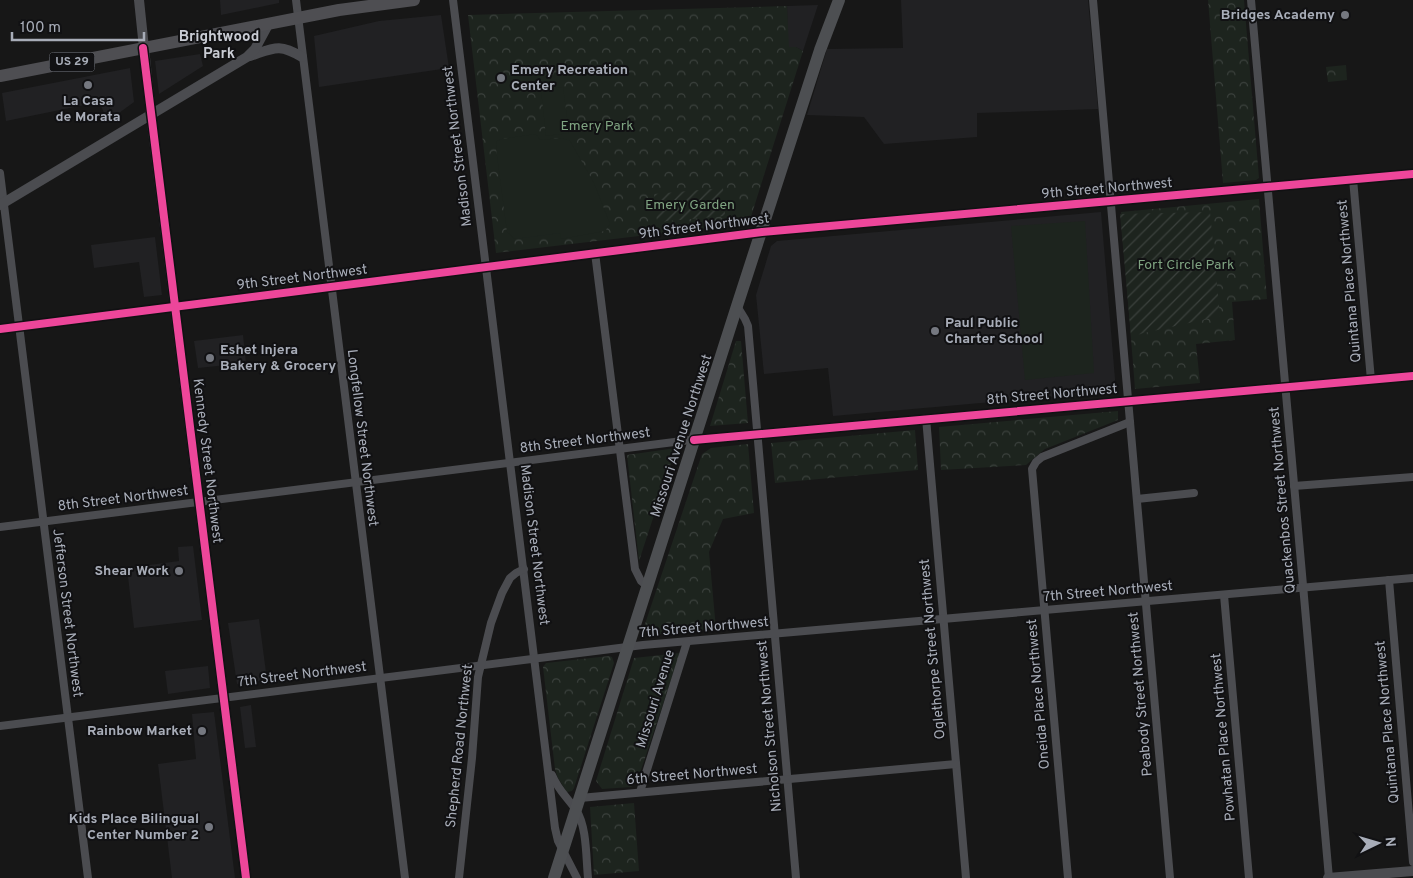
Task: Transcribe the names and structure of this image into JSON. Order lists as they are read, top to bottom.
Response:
{
  "streets": {
    "highway": ["US 29"],
    "main road": ["Missouri Avenue Northwest"],
    "street": [
      "Madison Street Northwest",
      "9th Street Northwest",
      "Quintana Place Northwest",
      "8th Street Northwest",
      "Longfellow Street Northwest",
      "Kennedy Street Northwest",
      "Quackenbos Street Northwest",
      "7th Street Northwest",
      "Jefferson Street Northwest",
      "Oglethorpe Street Northwest",
      "Oneida Place Northwest",
      "Peabody Street Northwest",
      "Missouri Avenue",
      "Nicholson Street Northwest",
      "Powhatan Place Northwest",
      "Shepherd Road Northwest",
      "6th Street Northwest"
    ]
  },
  "crossings": [
    ["US 29", "Longfellow Street Northwest"],
    ["US 29", "Kennedy Street Northwest"],
    ["Madison Street Northwest", "9th Street Northwest"],
    ["Madison Street Northwest", "8th Street Northwest"],
    ["Madison Street Northwest", "Missouri Avenue Northwest"],
    ["Madison Street Northwest", "7th Street Northwest"],
    ["Madison Street Northwest", "Shepherd Road Northwest"],
    ["Madison Street Northwest", "6th Street Northwest"],
    ["9th Street Northwest", "Quintana Place Northwest"],
    ["9th Street Northwest", "Missouri Avenue Northwest"],
    ["9th Street Northwest", "Longfellow Street Northwest"],
    ["9th Street Northwest", "Kennedy Street Northwest"],
    ["9th Street Northwest", "Quackenbos Street Northwest"],
    ["9th Street Northwest", "Jefferson Street Northwest"],
    ["9th Street Northwest", "Peabody Street Northwest"],
    ["Quintana Place Northwest", "8th Street Northwest"],
    ["Quintana Place Northwest", "7th Street Northwest"],
    ["8th Street Northwest", "Missouri Avenue Northwest"],
    ["8th Street Northwest", "Longfellow Street Northwest"],
    ["8th Street Northwest", "Kennedy Street Northwest"],
    ["8th Street Northwest", "Quackenbos Street Northwest"],
    ["8th Street Northwest", "Jefferson Street Northwest"],
    ["8th Street Northwest", "Oglethorpe Street Northwest"],
    ["8th Street Northwest", "Peabody Street Northwest"],
    ["8th Street Northwest", "Nicholson Street Northwest"],
    ["Missouri Avenue Northwest", "7th Street Northwest"],
    ["Missouri Avenue Northwest", "Nicholson Street Northwest"],
    ["Missouri Avenue Northwest", "6th Street Northwest"],
    ["Longfellow Street Northwest", "7th Street Northwest"],
    ["Kennedy Street Northwest", "7th Street Northwest"],
    ["Quackenbos Street Northwest", "7th Street Northwest"],
    ["7th Street Northwest", "Jefferson Street Northwest"],
    ["7th Street Northwest", "Oglethorpe Street Northwest"],
    ["7th Street Northwest", "Oneida Place Northwest"],
    ["7th Street Northwest", "Peabody Street Northwest"],
    ["7th Street Northwest", "Missouri Avenue"],
    ["7th Street Northwest", "Nicholson Street Northwest"],
    ["7th Street Northwest", "Powhatan Place Northwest"],
    ["7th Street Northwest", "Shepherd Road Northwest"],
    ["Oglethorpe Street Northwest", "6th Street Northwest"],
    ["Oneida Place Northwest", "Peabody Street Northwest"],
    ["Missouri Avenue", "6th Street Northwest"],
    ["Nicholson Street Northwest", "6th Street Northwest"]
  ],
  "districts": ["Brightwood Park"],
  "parks": ["Emery Park", "Emery Garden", "Fort Circle Park"],
  "places": [
    "Bridges Academy",
    "Emery Recreation Center",
    "La Casa de Morata",
    "Paul Public Charter School",
    "Eshet Injera Bakery & Grocery",
    "Shear Work",
    "Rainbow Market",
    "Kids Place Bilingual Center Number 2"
  ],
  "scale_bar": "100 m",
  "north": "right"
}
